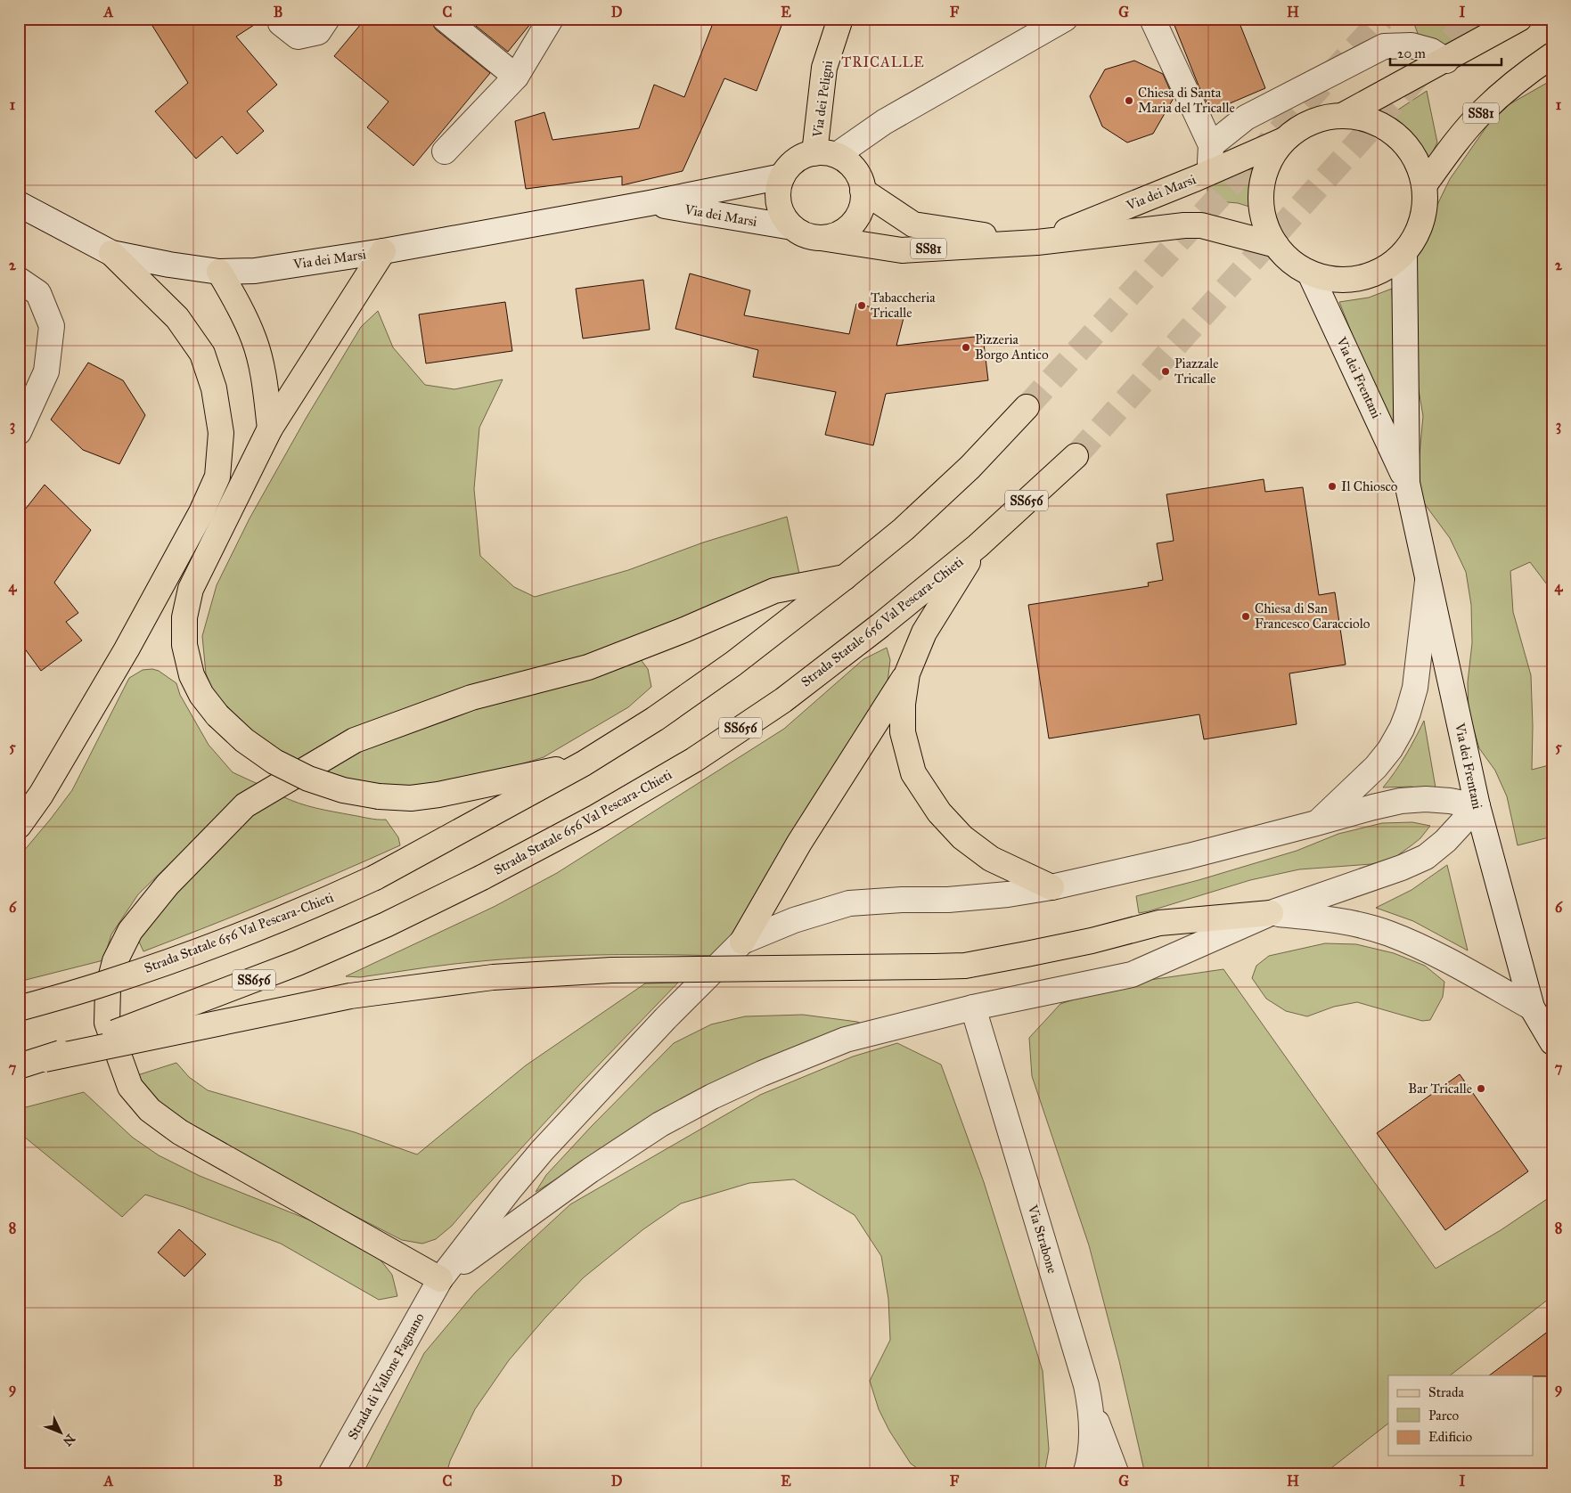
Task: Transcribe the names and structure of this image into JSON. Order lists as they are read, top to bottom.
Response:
{
  "streets": {
    "main road": [
      "Via dei Peligni",
      "SS81",
      "Via dei Marsi",
      "SS656",
      "Strada Statale 656 Val Pescara-Chieti"
    ],
    "street": ["Via dei Frentani", "Via Strabone", "Strada di Vallone Fagnano"]
  },
  "crossings": [
    ["Via dei Peligni", "Via dei Marsi"],
    ["SS81", "Via dei Marsi"],
    ["SS81", "Via dei Frentani"]
  ],
  "districts": ["TRICALLE"],
  "places": [
    "Chiesa di Santa Maria del Tricalle",
    "Tabaccheria Tricalle",
    "Pizzeria Borgo Antico",
    "Piazzale Tricalle",
    "Il Chiosco",
    "Chiesa di San Francesco Caracciolo",
    "Bar Tricalle"
  ],
  "legend": ["Strada", "Parco", "Edificio"],
  "scale_bar": "20 m",
  "north": "bottom right",
  "grid": {
    "columns": [
      "A",
      "B",
      "C",
      "D",
      "E",
      "F",
      "G",
      "H",
      "I"
    ],
    "rows": [
      "1",
      "2",
      "3",
      "4",
      "5",
      "6",
      "7",
      "8",
      "9"
    ]
  }
}
